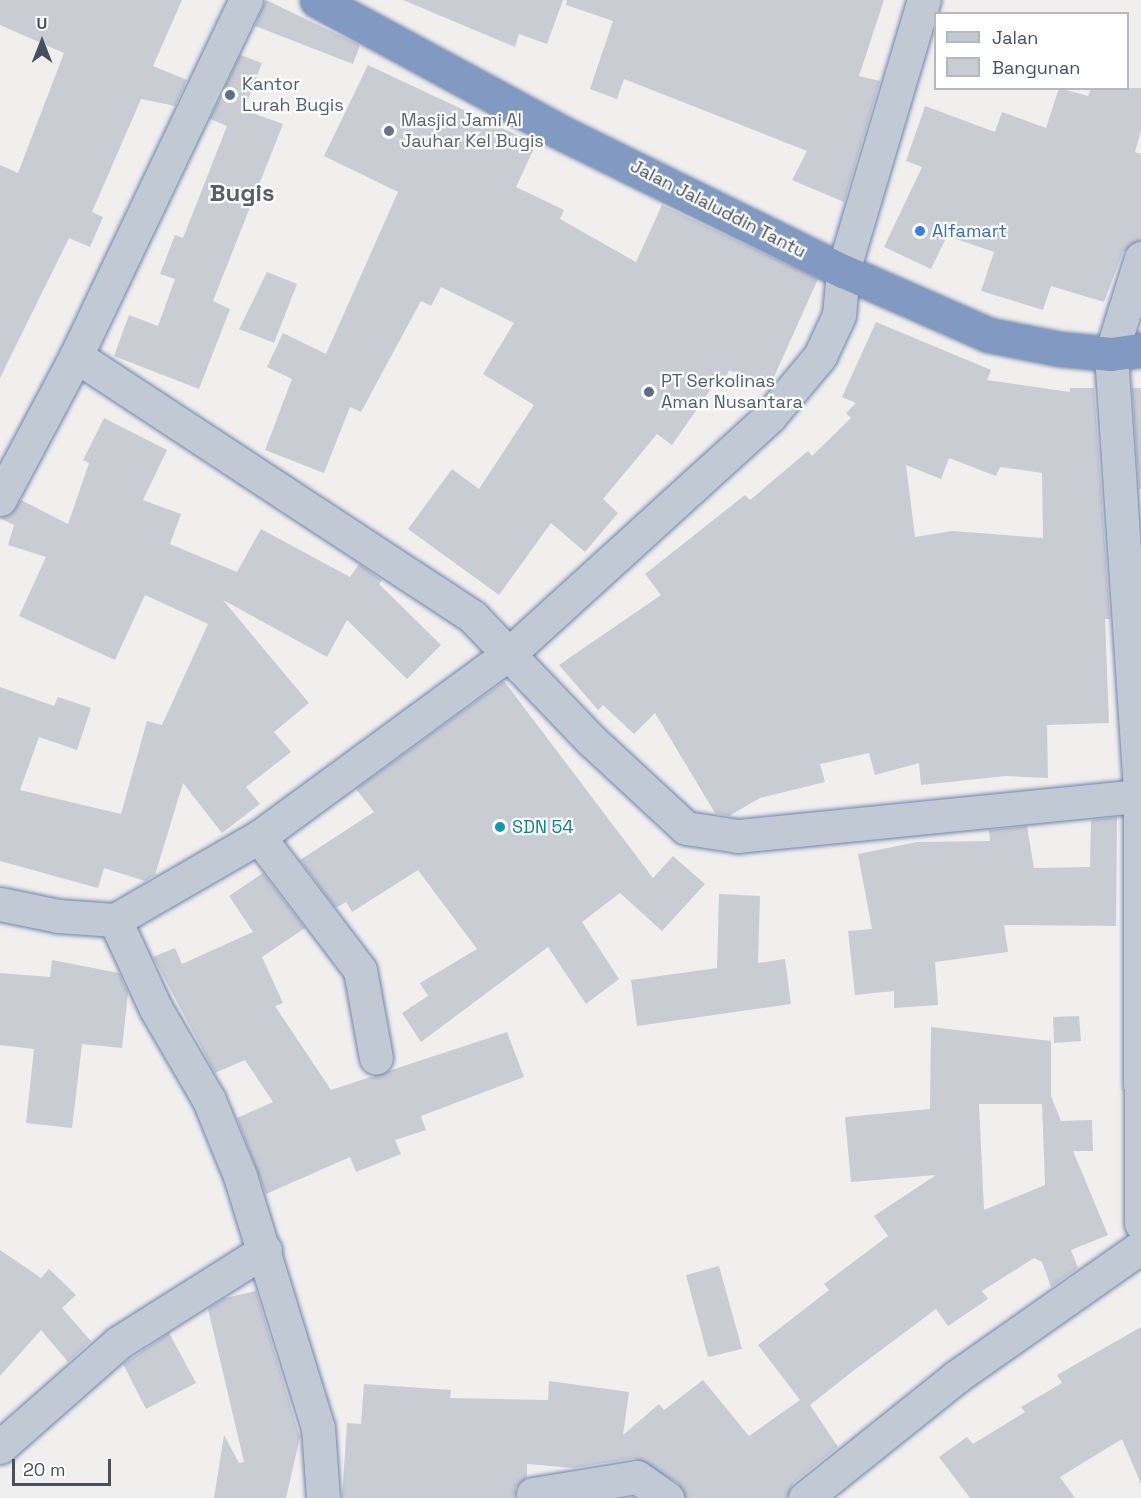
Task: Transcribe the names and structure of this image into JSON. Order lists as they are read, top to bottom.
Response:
{
  "streets": {
    "highway": ["Jalan Jalaluddin Tantu"]
  },
  "districts": ["Bugis"],
  "places": [
    "Kantor Lurah Bugis",
    "Masjid Jami Al Jauhar Kel Bugis",
    "Alfamart",
    "PT Serkolinas Aman Nusantara",
    "SDN 54"
  ],
  "legend": ["Jalan", "Bangunan"],
  "scale_bar": "20 m",
  "north": "top"
}
